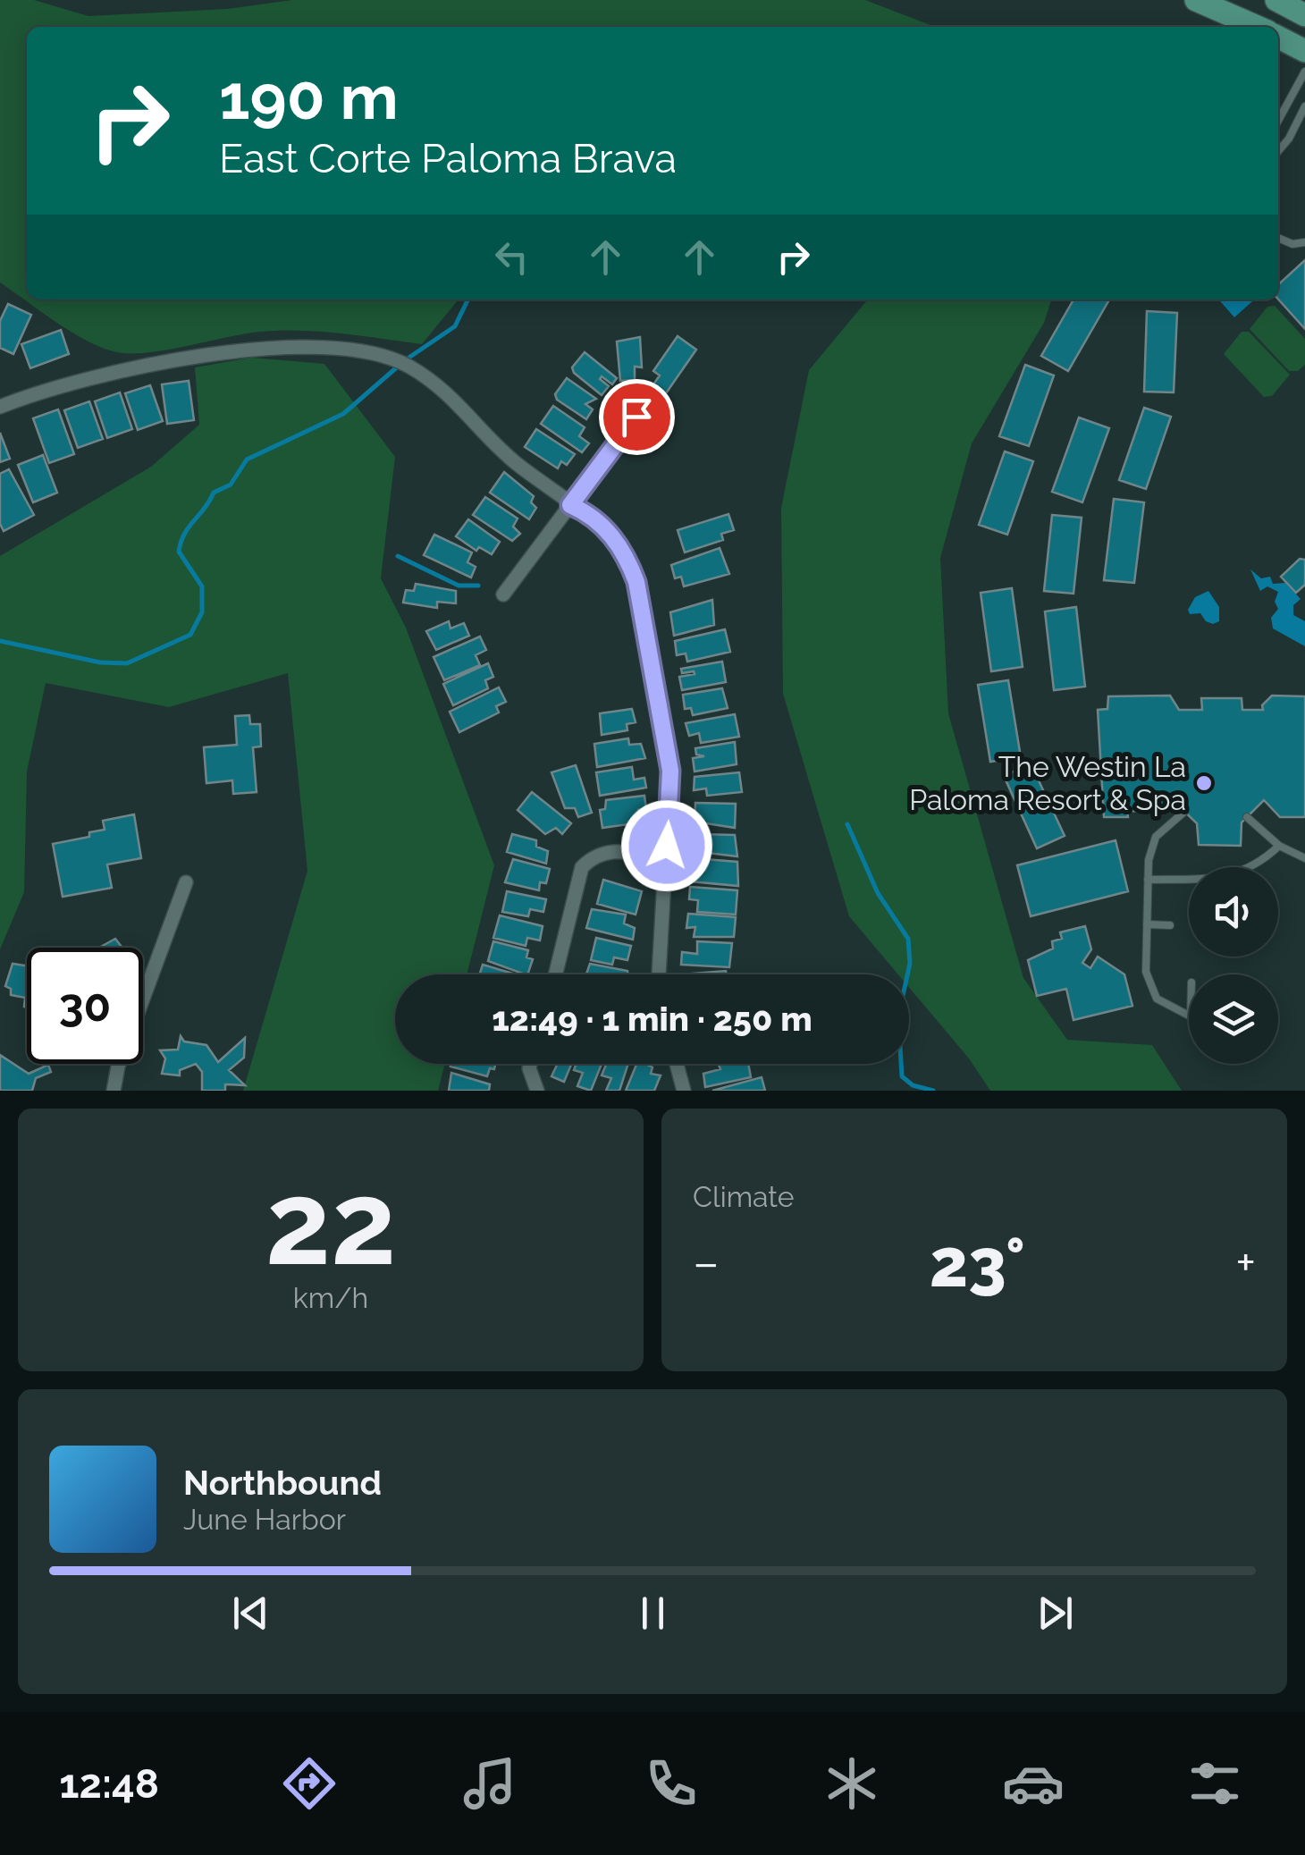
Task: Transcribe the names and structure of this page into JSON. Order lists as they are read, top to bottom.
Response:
{
  "places": ["The Westin La Paloma Resort & Spa"],
  "page": {
    "turn": ["190 m", "East Corte Paloma Brava"],
    "limit": "30",
    "trip": "12:49 · 1 min · 250 m",
    "tile": [
      ["22", "km/h"],
      "Climate"
    ],
    "heat": ["−", "23°", "+"],
    "song": ["Northbound", "June Harbor"],
    "tabs": "12:48"
  }
}
